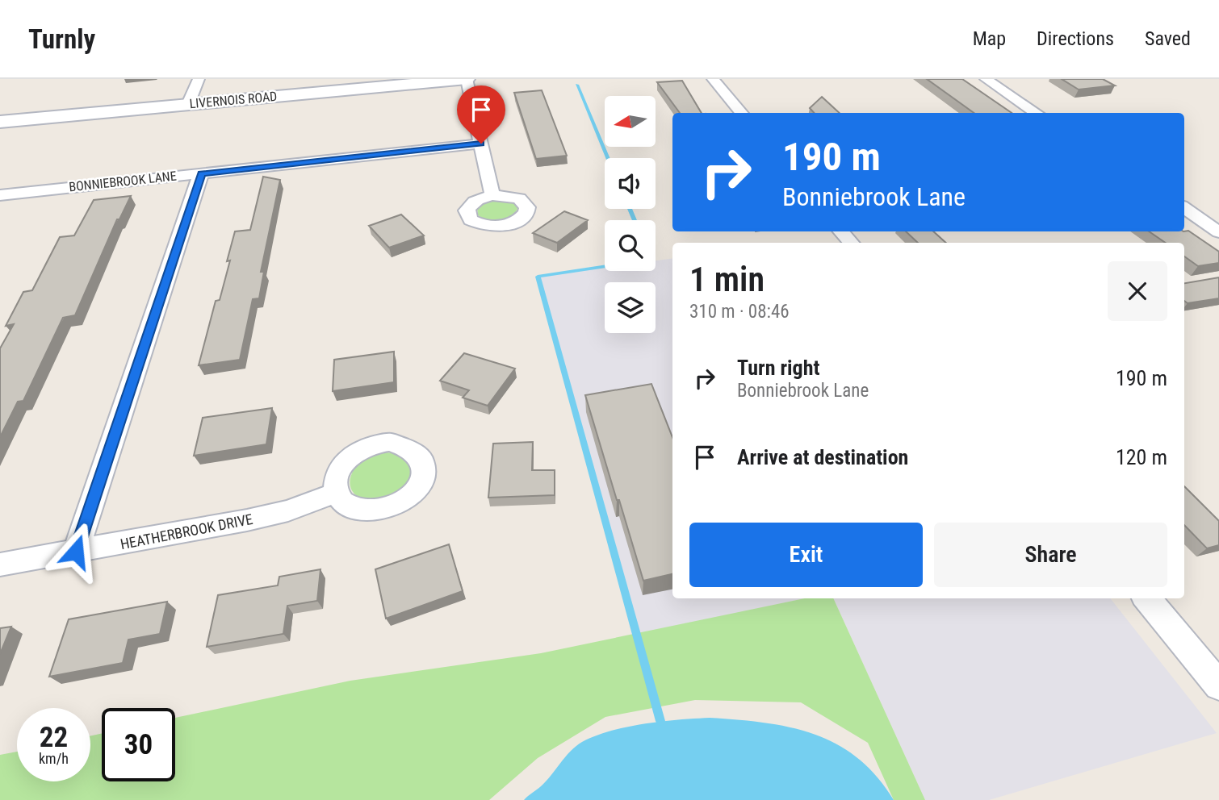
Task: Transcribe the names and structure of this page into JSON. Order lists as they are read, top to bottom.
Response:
{
  "streets": {
    "main road": ["LIVERNOIS ROAD"],
    "street": ["BONNIEBROOK LANE", "HEATHERBROOK DRIVE"]
  },
  "north": "left",
  "page": {
    "header": "Turnly",
    "nav": ["Map", "Directions", "Saved"],
    "turn": ["190 m", "Bonniebrook Lane"],
    "heading": ["1 min", "310 m · 08:46"],
    "list": [
      {
        "name": "Turn right",
        "note": "Bonniebrook Lane",
        "value": "190 m"
      },
      {
        "name": "Arrive at destination",
        "value": "120 m"
      }
    ],
    "buttons": ["Exit", "Share"],
    "speed": "22 km/h",
    "limit": "30"
  }
}
